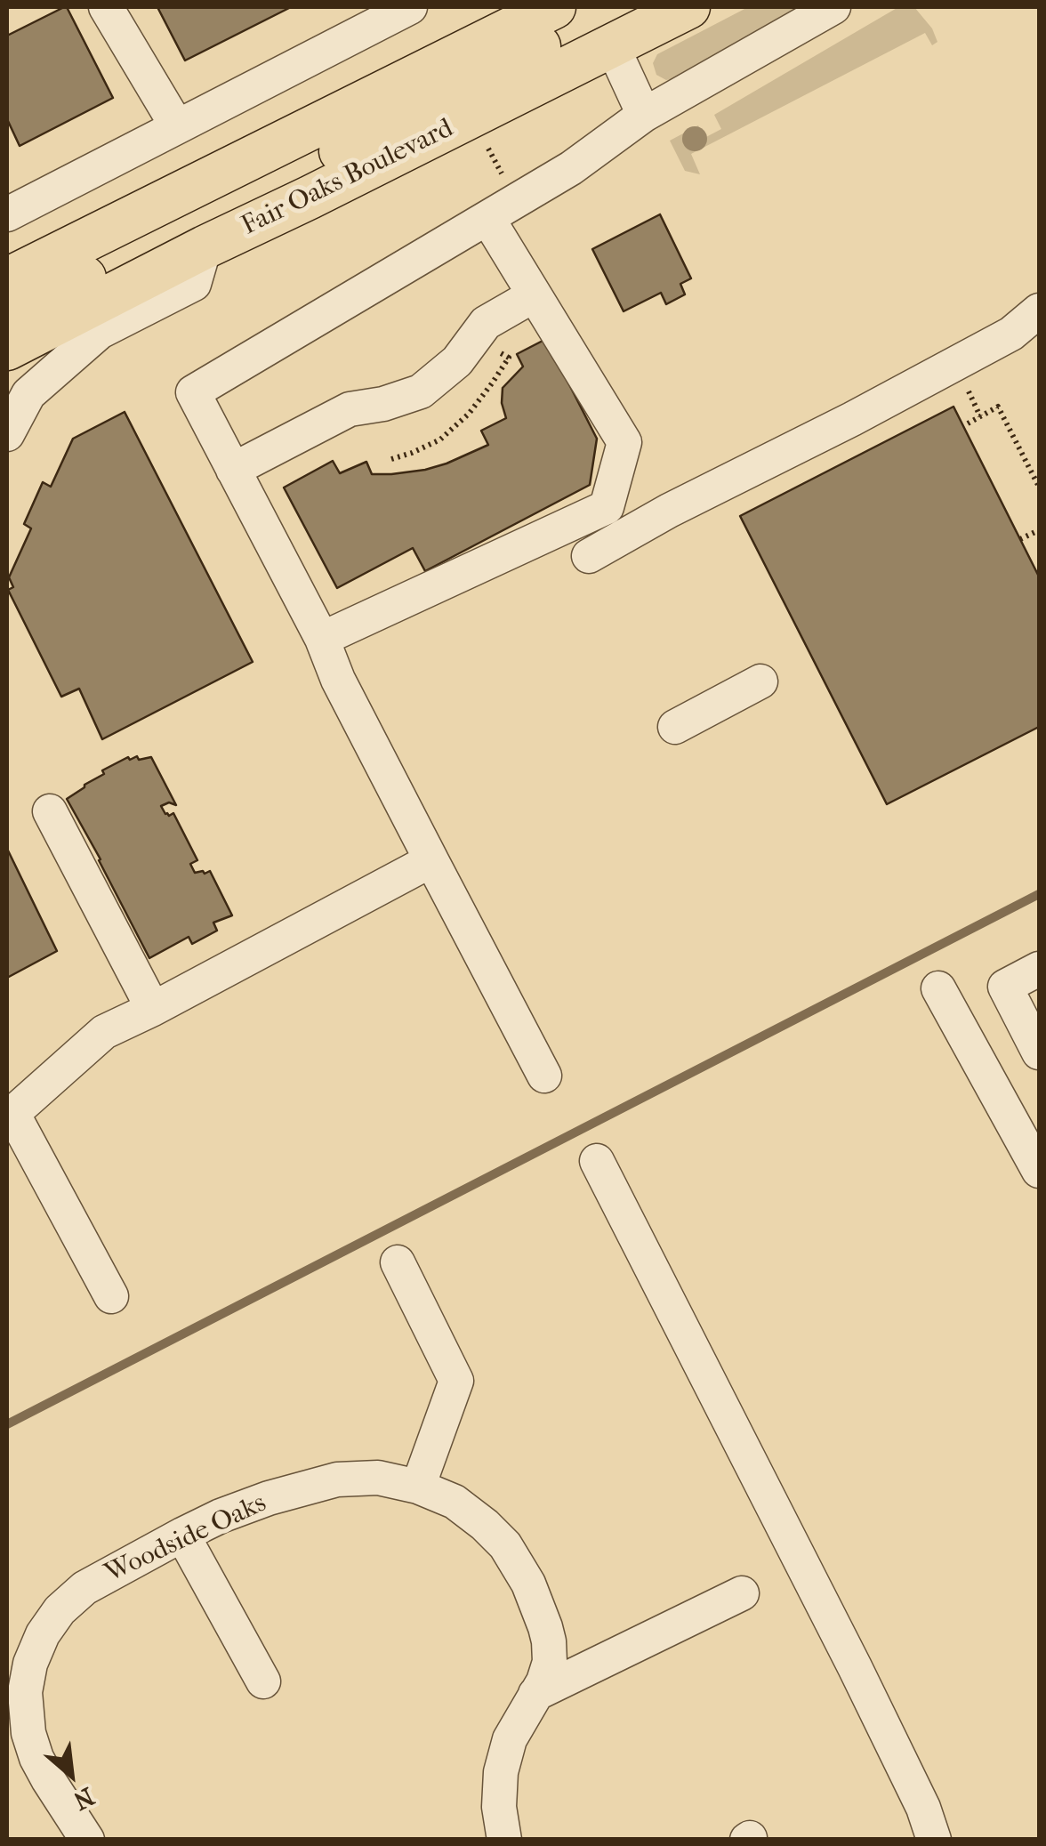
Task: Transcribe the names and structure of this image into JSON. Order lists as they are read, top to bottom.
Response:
{
  "streets": {
    "main road": ["Fair Oaks Boulevard"],
    "street": ["Woodside Oaks"]
  },
  "north": "bottom right"
}
